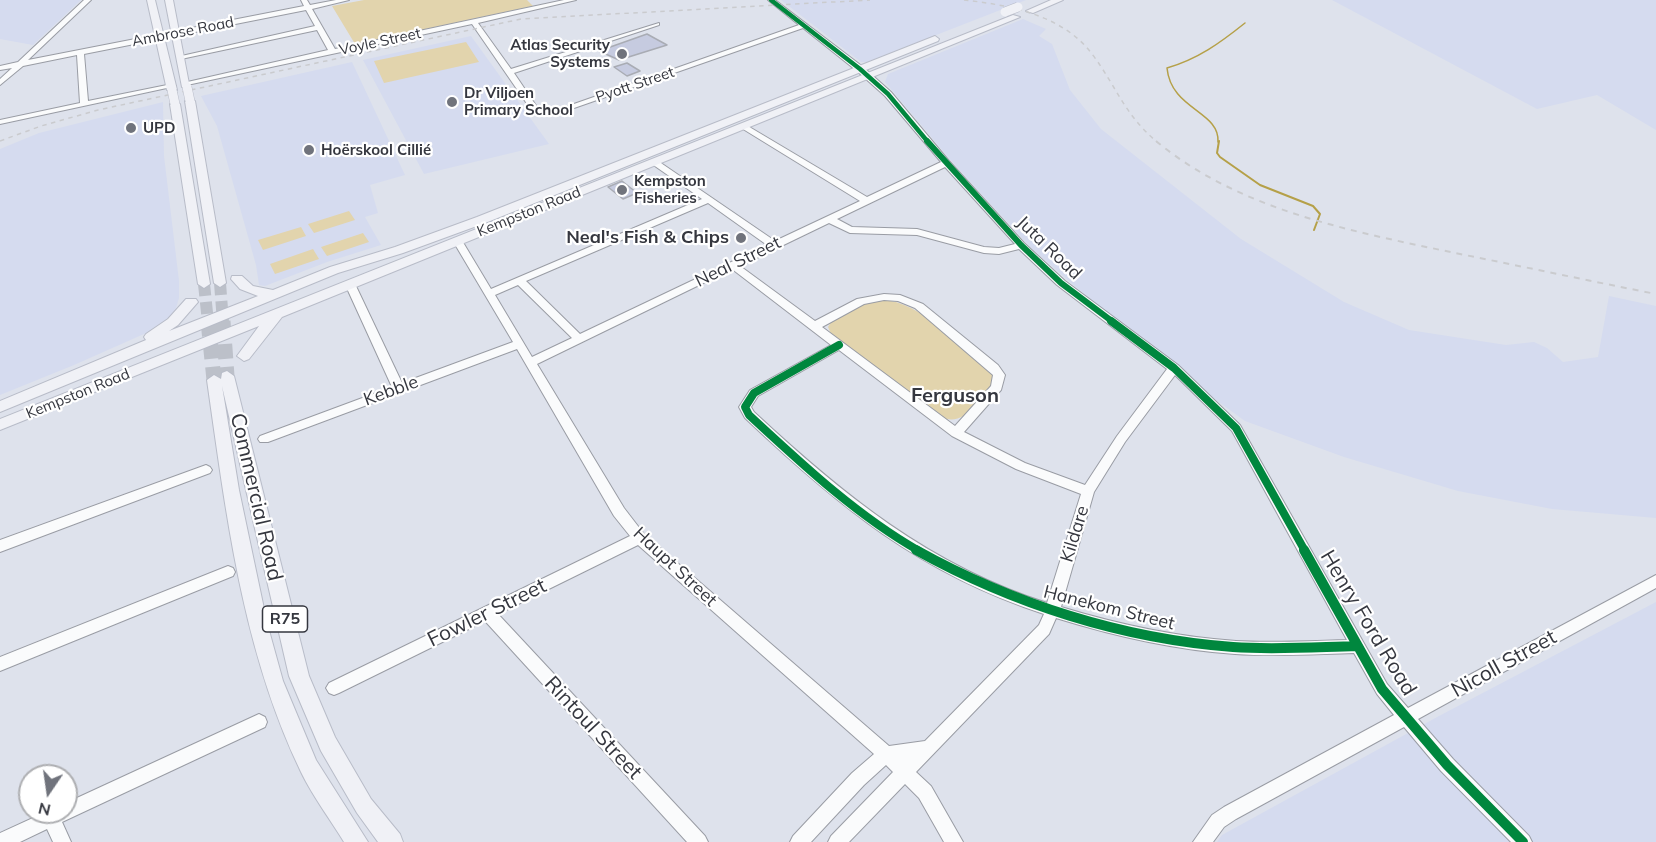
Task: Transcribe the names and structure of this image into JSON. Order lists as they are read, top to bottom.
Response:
{
  "streets": {
    "main road": ["Kempston Road", "Commercial Road", "R75"],
    "street": [
      "Ambrose Road",
      "Voyle Street",
      "Pyott Street",
      "Juta Road",
      "Neal Street",
      "Kebble",
      "Kildare",
      "Haupt Street",
      "Hanekom Street",
      "Fowler Street",
      "Henry Ford Road",
      "Nicoll Street",
      "Rintoul Street"
    ]
  },
  "crossings": [
    ["Voyle Street", "Pyott Street"],
    ["Pyott Street", "Juta Road"],
    ["Kempston Road", "Juta Road"],
    ["Kempston Road", "Haupt Street"],
    ["Juta Road", "Neal Street"],
    ["Juta Road", "Kildare"],
    ["Juta Road", "Henry Ford Road"],
    ["Neal Street", "Haupt Street"],
    ["Kebble", "Haupt Street"],
    ["Kildare", "Haupt Street"],
    ["Kildare", "Hanekom Street"],
    ["Haupt Street", "Fowler Street"],
    ["Hanekom Street", "Henry Ford Road"],
    ["Fowler Street", "Rintoul Street"],
    ["Henry Ford Road", "Nicoll Street"]
  ],
  "districts": ["Ferguson"],
  "places": [
    "Atlas Security Systems",
    "Dr Viljoen Primary School",
    "UPD",
    "Hoërskool Cillié",
    "Kempston Fisheries",
    "Neal's Fish & Chips"
  ],
  "north": "bottom"
}
